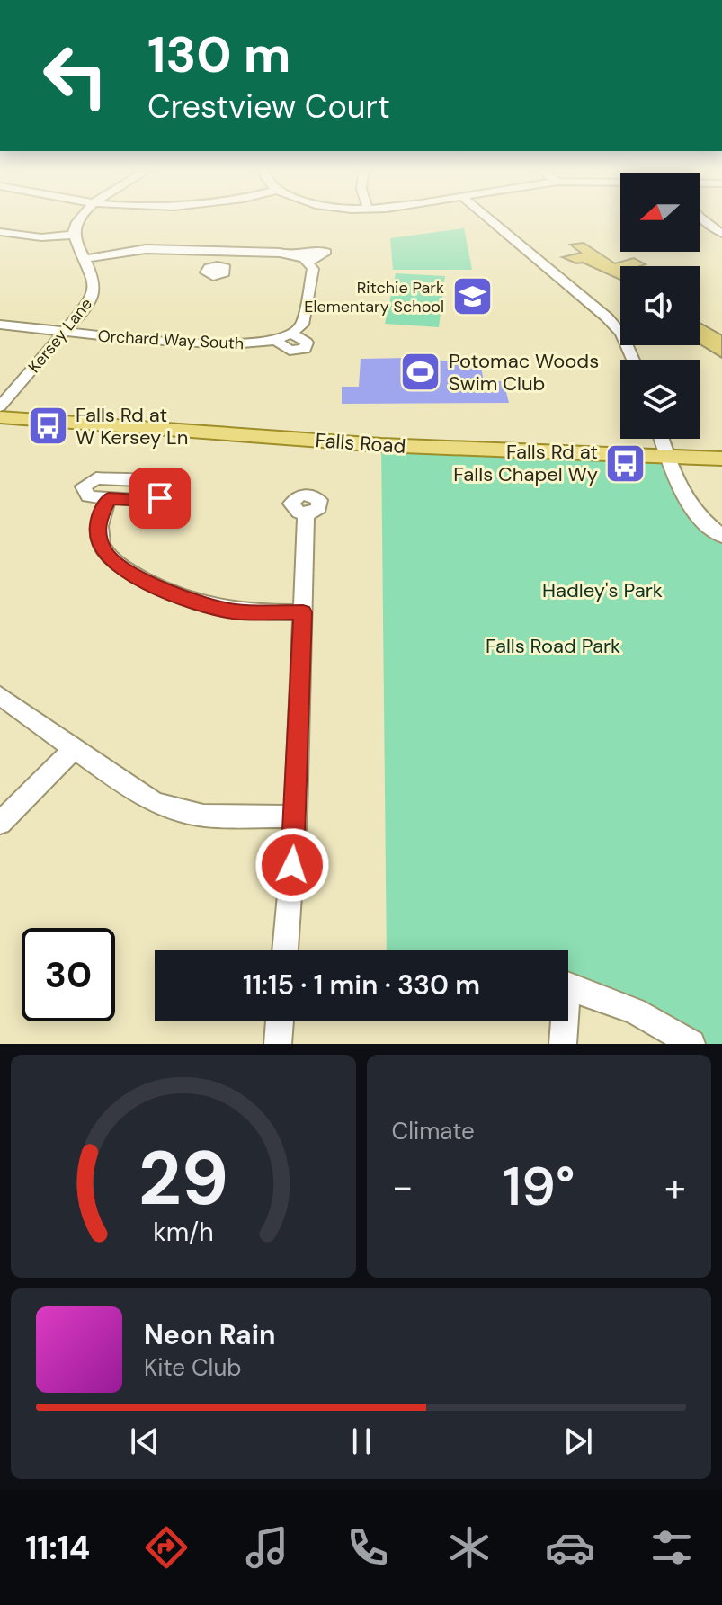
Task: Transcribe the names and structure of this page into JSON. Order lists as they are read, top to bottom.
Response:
{
  "streets": {
    "main road": ["Falls Road"],
    "street": ["Kersey Lane", "Orchard Way South"]
  },
  "crossings": [
    ["Kersey Lane", "Orchard Way South"]
  ],
  "parks": ["Hadley's Park", "Falls Road Park"],
  "places": {
    "school or university": ["Ritchie Park Elementary School"],
    "sports": ["Potomac Woods Swim Club"],
    "bus stop": ["Falls Rd at W Kersey Ln", "Falls Rd at Falls Chapel Wy"]
  },
  "north": "left",
  "page": {
    "turn": ["130 m", "Crestview Court"],
    "limit": "30",
    "trip": "11:15 · 1 min · 330 m",
    "tile": "Climate",
    "heat": ["−", "19°", "+"],
    "song": ["Neon Rain", "Kite Club"],
    "tabs": "11:14",
    "gauge": ["29", "km/h"]
  }
}
